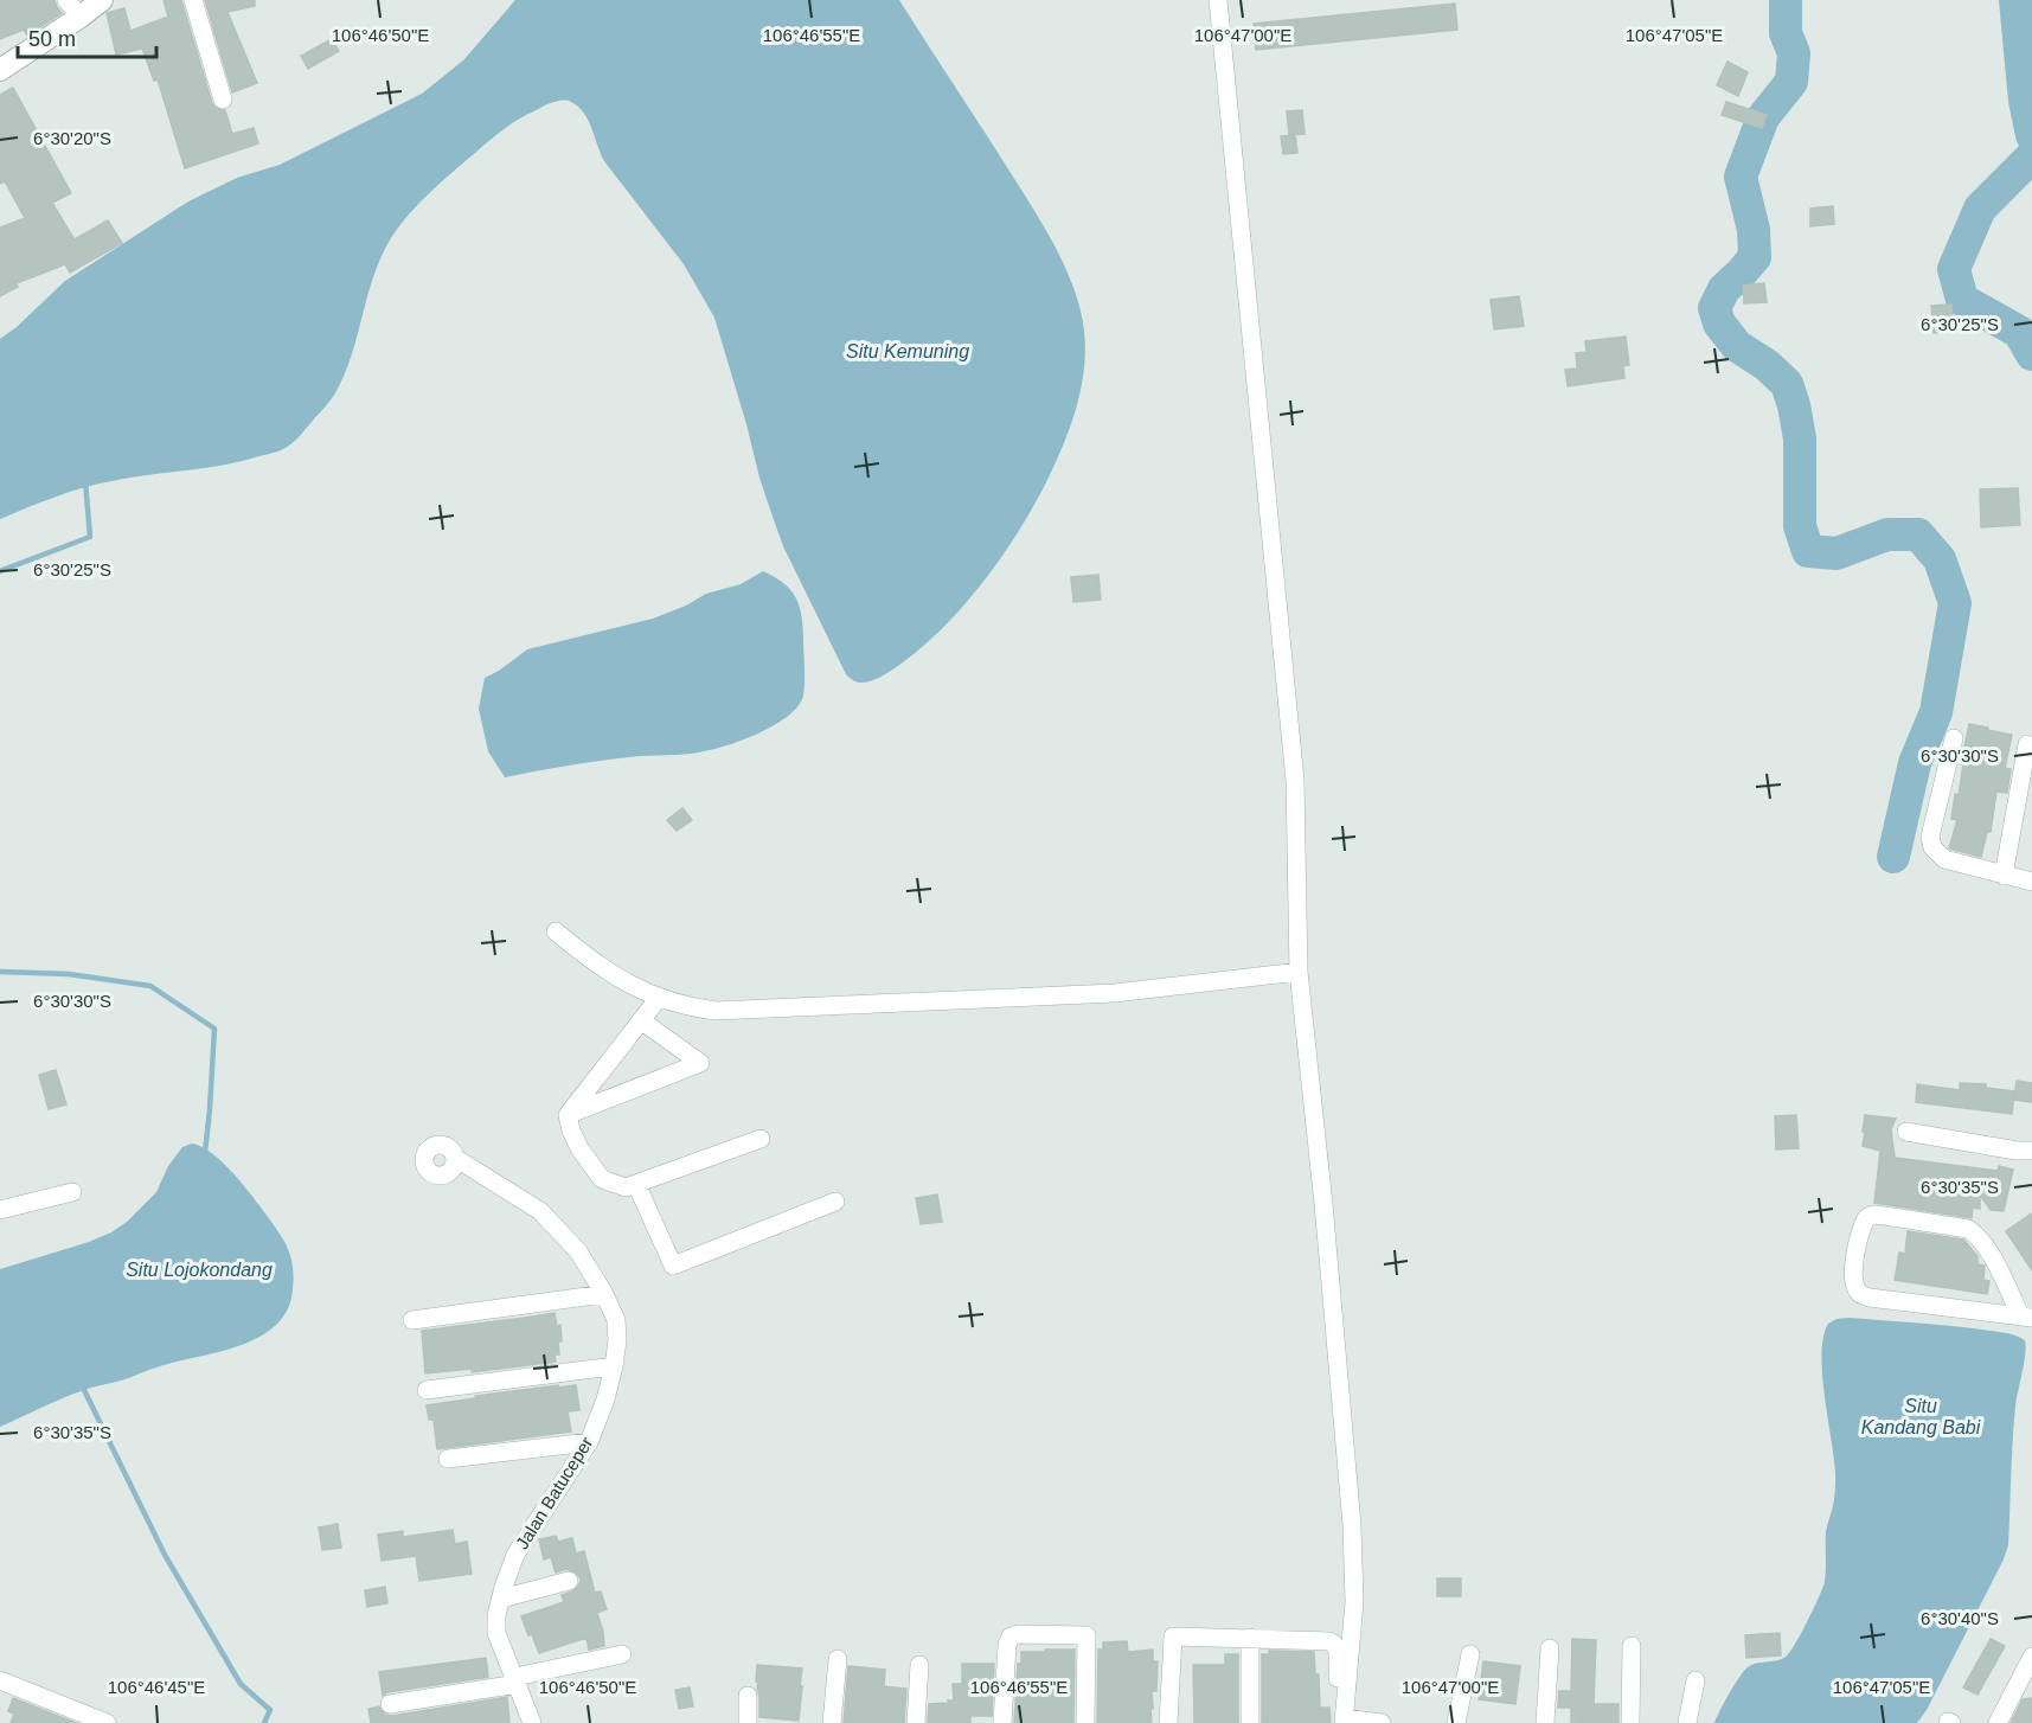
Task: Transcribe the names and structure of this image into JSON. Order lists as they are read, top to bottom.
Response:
{
  "streets": {
    "street": ["Jalan Batuceper"]
  },
  "water": ["Situ Kemuning", "Situ Lojokondang", "Situ Kandang Babi"],
  "scale_bar": "50 m",
  "coordinates": [
    "106°46'50\"E",
    "106°46'55\"E",
    "106°47'00\"E",
    "106°47'05\"E",
    "6°30'20\"S",
    "6°30'25\"S",
    "6°30'30\"S",
    "6°30'35\"S",
    "6°30'40\"S",
    "106°46'45\"E"
  ]
}
